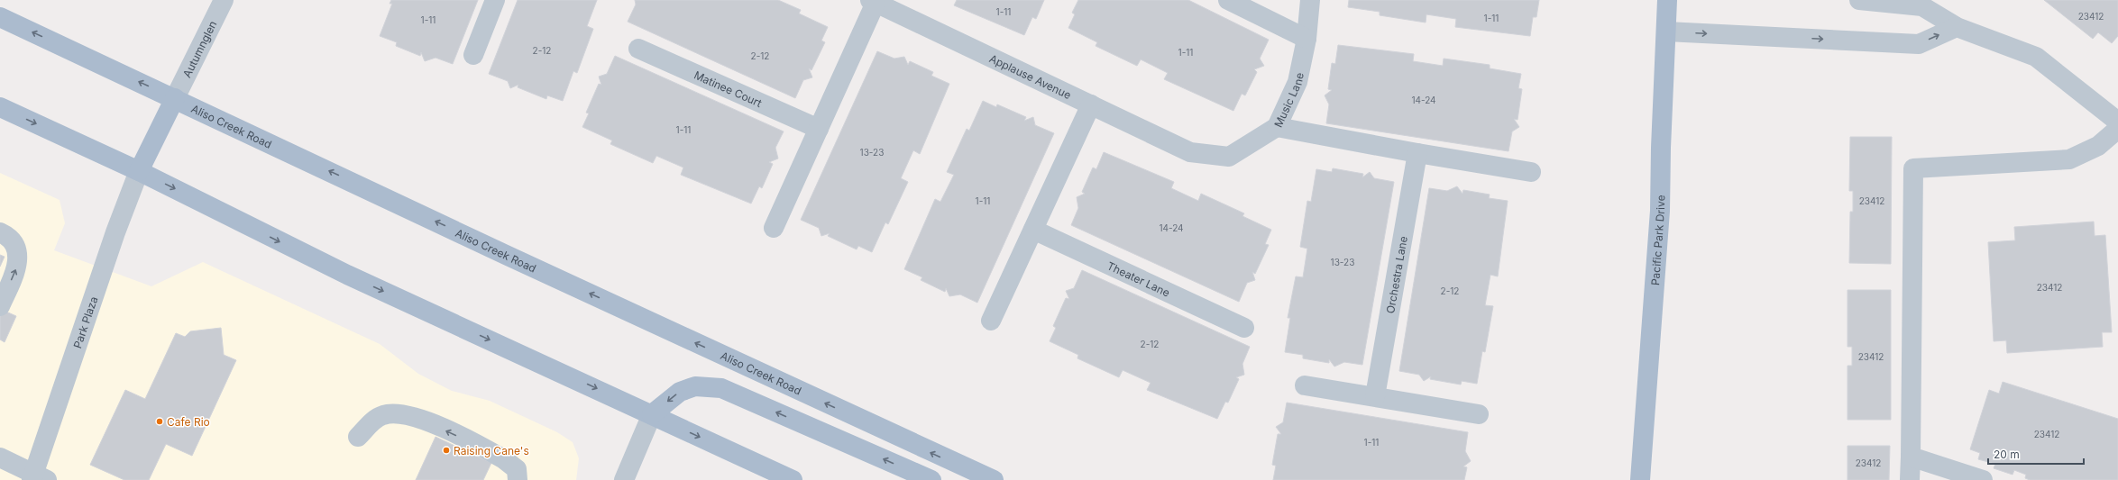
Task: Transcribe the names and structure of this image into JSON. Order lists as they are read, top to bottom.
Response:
{
  "streets": {
    "main road": ["Aliso Creek Road", "Pacific Park Drive"],
    "street": [
      "Autumnglen",
      "Applause Avenue",
      "Matinee Court",
      "Music Lane",
      "Orchestra Lane",
      "Theater Lane",
      "Park Plaza"
    ]
  },
  "crossings": [
    ["Autumnglen", "Aliso Creek Road"],
    ["Applause Avenue", "Music Lane"]
  ],
  "places": ["Cafe Rio", "Raising Cane's"],
  "house_numbers": [
    "1-11",
    "23412",
    "1-11",
    "1-11",
    "2-12",
    "1-11",
    "2-12",
    "14-24",
    "1-11",
    "13-23",
    "1-11",
    "23412",
    "14-24",
    "13-23",
    "23412",
    "2-12",
    "2-12",
    "23412",
    "23412",
    "1-11",
    "23412"
  ],
  "scale_bar": "20 m"
}
